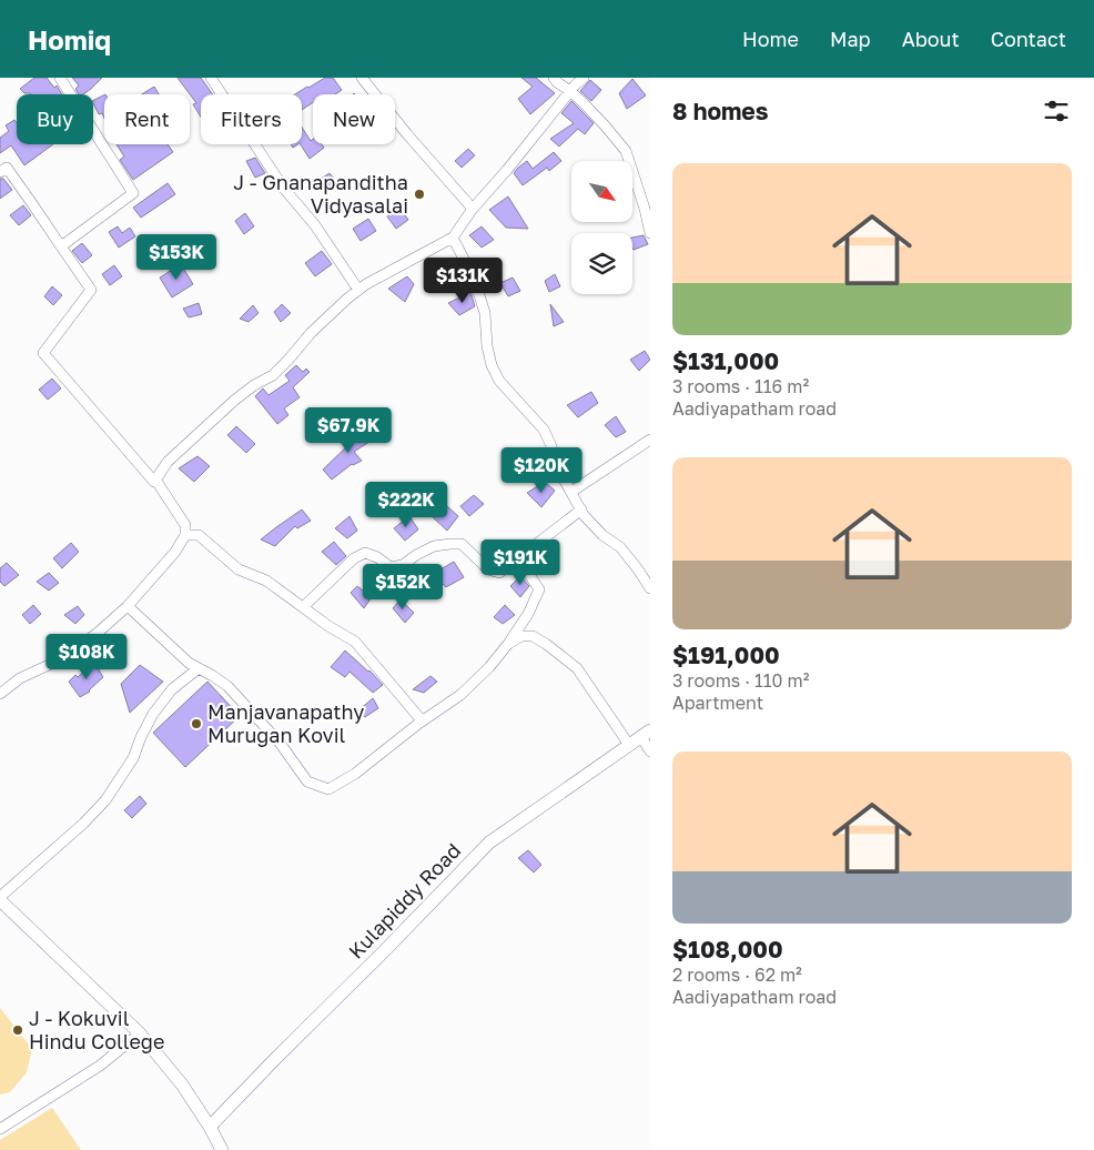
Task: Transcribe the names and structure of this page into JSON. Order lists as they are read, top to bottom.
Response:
{
  "streets": {
    "main road": ["Kulapiddy Road"]
  },
  "places": ["J - Gnanapanditha Vidyasalai", "Manjavanapathy Murugan Kovil", "J - Kokuvil Hindu College"],
  "north": "bottom right",
  "page": {
    "header": "Homiq",
    "nav": [
      "Home",
      "Map",
      "About",
      "Contact"
    ],
    "heading": "8 homes",
    "chip": [
      "Buy",
      "Rent",
      "Filters",
      "New"
    ],
    "list": [
      {
        "name": "$131,000",
        "note": "3 rooms · 116 m² · Aadiyapatham road"
      },
      {
        "name": "$191,000",
        "note": "3 rooms · 110 m² · Apartment"
      },
      {
        "name": "$108,000",
        "note": "2 rooms · 62 m² · Aadiyapatham road"
      }
    ],
    "price": [
      "$153K",
      "$131K",
      "$67.9K",
      "$120K",
      "$222K",
      "$191K",
      "$152K",
      "$108K"
    ]
  }
}
